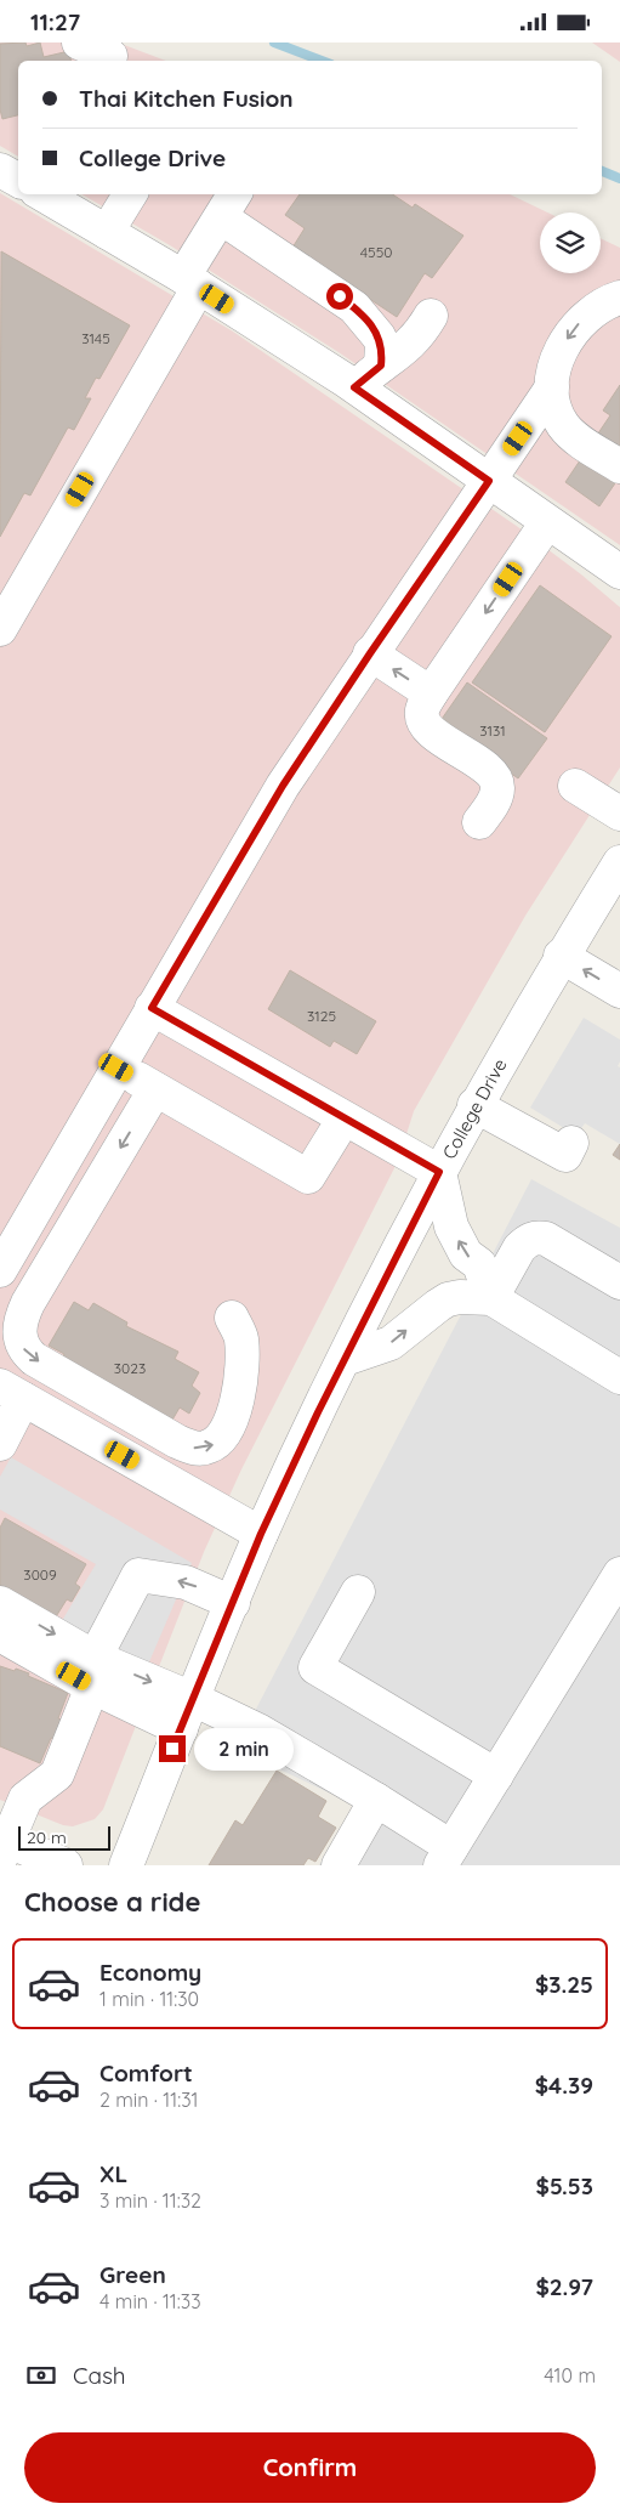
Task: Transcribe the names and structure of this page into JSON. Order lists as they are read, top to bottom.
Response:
{
  "streets": {
    "street": ["College Drive"]
  },
  "house_numbers": [
    "4550",
    "3145",
    "3131",
    "3125",
    "3023",
    "3009"
  ],
  "scale_bar": "20 m",
  "page": {
    "status": "11:27",
    "banner": ["Thai Kitchen Fusion", "College Drive"],
    "bubble": "2 min",
    "scale": "20 m",
    "heading": "Choose a ride",
    "list": [
      {
        "name": "Economy",
        "note": "1 min · 11:30",
        "value": "$3.25"
      },
      {
        "name": "Comfort",
        "note": "2 min · 11:31",
        "value": "$4.39"
      },
      {
        "name": "XL",
        "note": "3 min · 11:32",
        "value": "$5.53"
      },
      {
        "name": "Green",
        "note": "4 min · 11:33",
        "value": "$2.97"
      }
    ],
    "pay": ["Cash", "410 m"],
    "buttons": "Confirm"
  }
}
